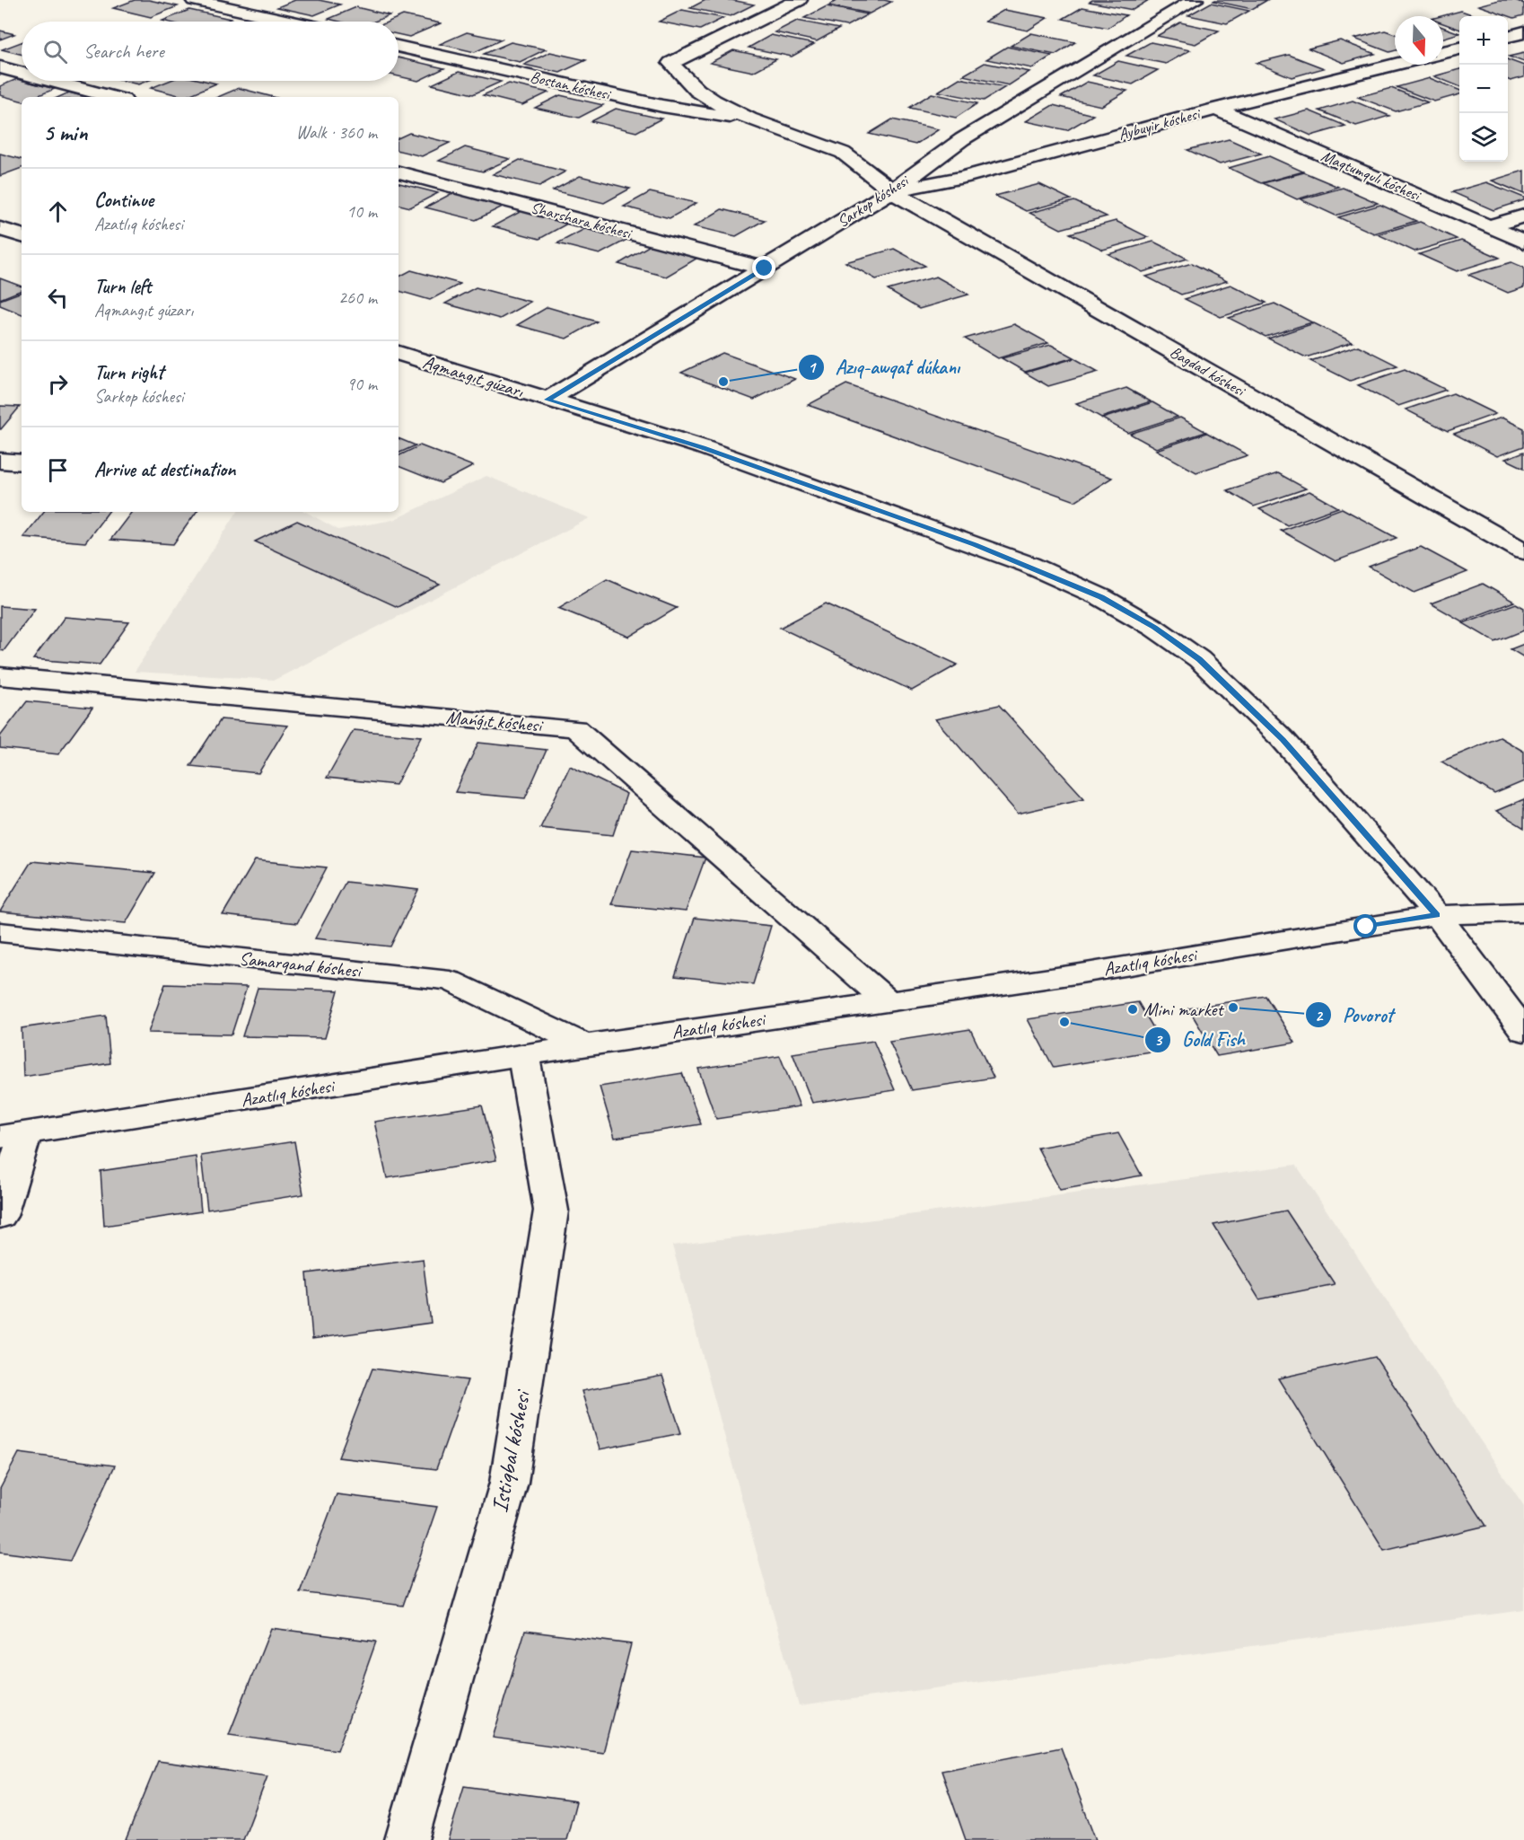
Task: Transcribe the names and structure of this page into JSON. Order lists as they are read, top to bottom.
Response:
{
  "streets": {
    "street": [
      "Bostan kóshesi",
      "Aybuyir kóshesi",
      "Maqtumqulı kóshesi",
      "Sarkop kóshesi",
      "Sharshara kóshesi",
      "Bagdad kóshesi",
      "Aqmangıt gúzarı",
      "Mańǵıt kóshesi",
      "Azatlıq kóshesi",
      "Samarqand kóshesi",
      "Istiqbal kóshesi"
    ]
  },
  "crossings": [
    ["Bostan kóshesi", "Bagdad kóshesi"],
    ["Aybuyir kóshesi", "Maqtumqulı kóshesi"],
    ["Aybuyir kóshesi", "Sarkop kóshesi"],
    ["Aybuyir kóshesi", "Bagdad kóshesi"],
    ["Sarkop kóshesi", "Sharshara kóshesi"],
    ["Sarkop kóshesi", "Bagdad kóshesi"],
    ["Sarkop kóshesi", "Aqmangıt gúzarı"],
    ["Aqmangıt gúzarı", "Azatlıq kóshesi"],
    ["Mańǵıt kóshesi", "Azatlıq kóshesi"],
    ["Azatlıq kóshesi", "Samarqand kóshesi"],
    ["Azatlıq kóshesi", "Istiqbal kóshesi"]
  ],
  "places": [
    "Azıq-awqat dúkanı",
    "Povorot",
    "Mini market",
    "Gold Fish"
  ],
  "north": "bottom",
  "page": {
    "map_buttons": ["+", "−"],
    "search": "Search here",
    "heading": ["5 min", "Walk · 360 m"],
    "list": [
      ["Continue", "Azatlıq kóshesi", "10 m"],
      ["Turn left", "Aqmangıt gúzarı", "260 m"],
      ["Turn right", "Sarkop kóshesi", "90 m"],
      "Arrive at destination"
    ]
  }
}
